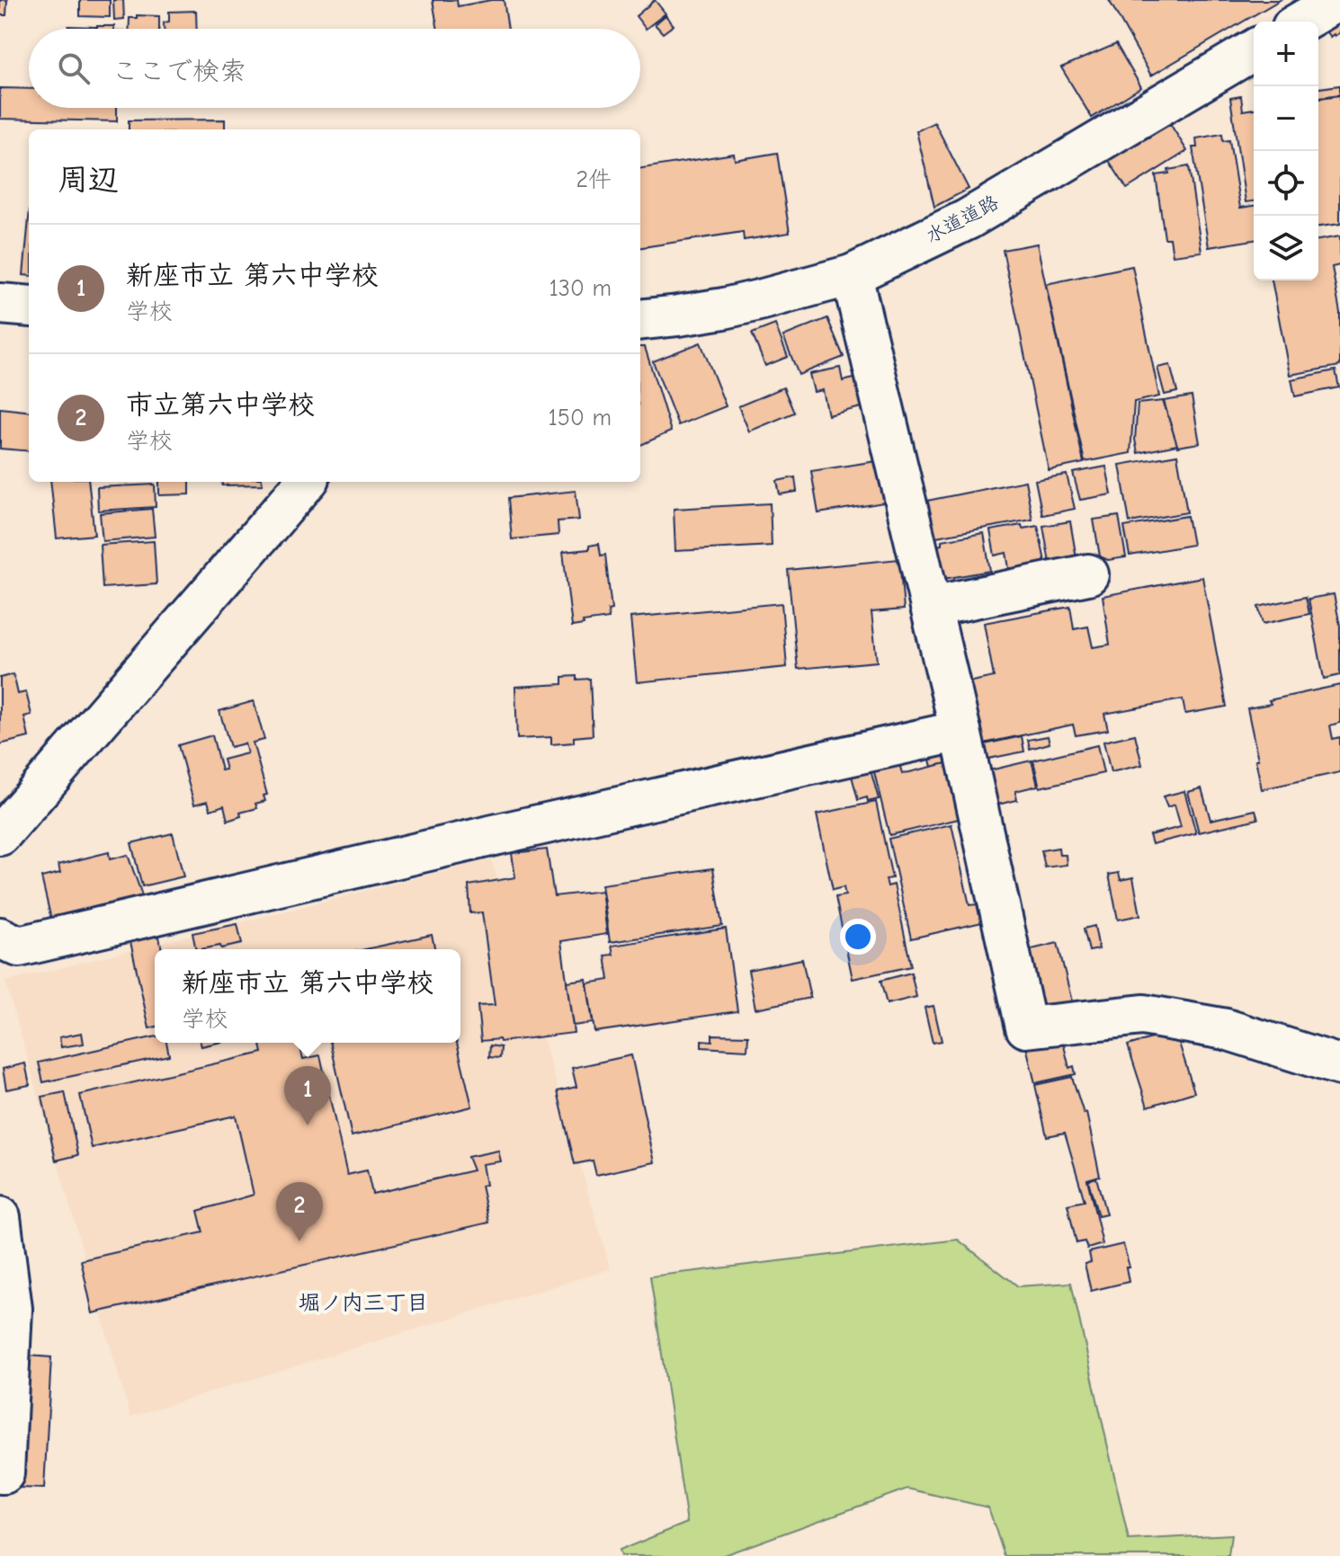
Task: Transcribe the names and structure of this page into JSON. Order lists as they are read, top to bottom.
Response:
{
  "streets": {
    "street": ["水道道路"]
  },
  "districts": ["堀ノ内三丁目"],
  "page": {
    "map_buttons": ["+", "−"],
    "search": "ここで検索",
    "heading": ["周辺", "2件"],
    "list": [
      {
        "mark": "1",
        "name": "新座市立 第六中学校",
        "note": "学校",
        "value": "130 m"
      },
      {
        "mark": "2",
        "name": "市立第六中学校",
        "note": "学校",
        "value": "150 m"
      }
    ],
    "popup": ["新座市立 第六中学校", "学校"],
    "pins": ["1", "2"]
  }
}
